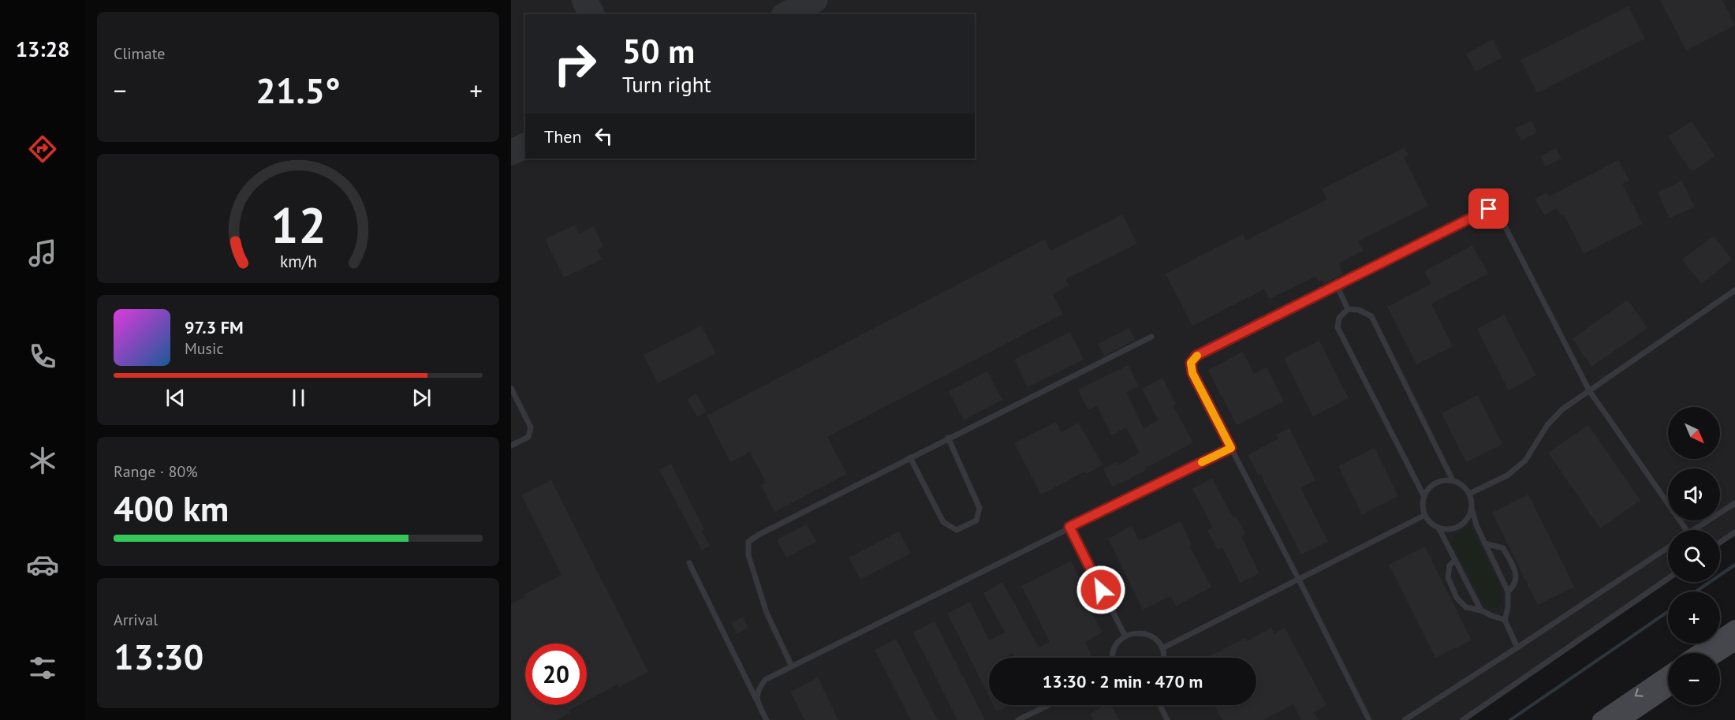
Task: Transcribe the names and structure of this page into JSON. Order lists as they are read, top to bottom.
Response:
{
  "north": "bottom right",
  "page": {
    "tabs": "13:28",
    "tile": [
      "Climate",
      ["Range · 80%", "400 km"],
      ["Arrival", "13:30"]
    ],
    "turn": ["50 m", "Turn right"],
    "heat": ["−", "21.5°", "+"],
    "then": "Then",
    "song": ["97.3 FM", "Music"],
    "map_buttons": ["+", "−"],
    "limit": "20",
    "trip": "13:30 · 2 min · 470 m",
    "gauge": ["12", "km/h"]
  }
}
